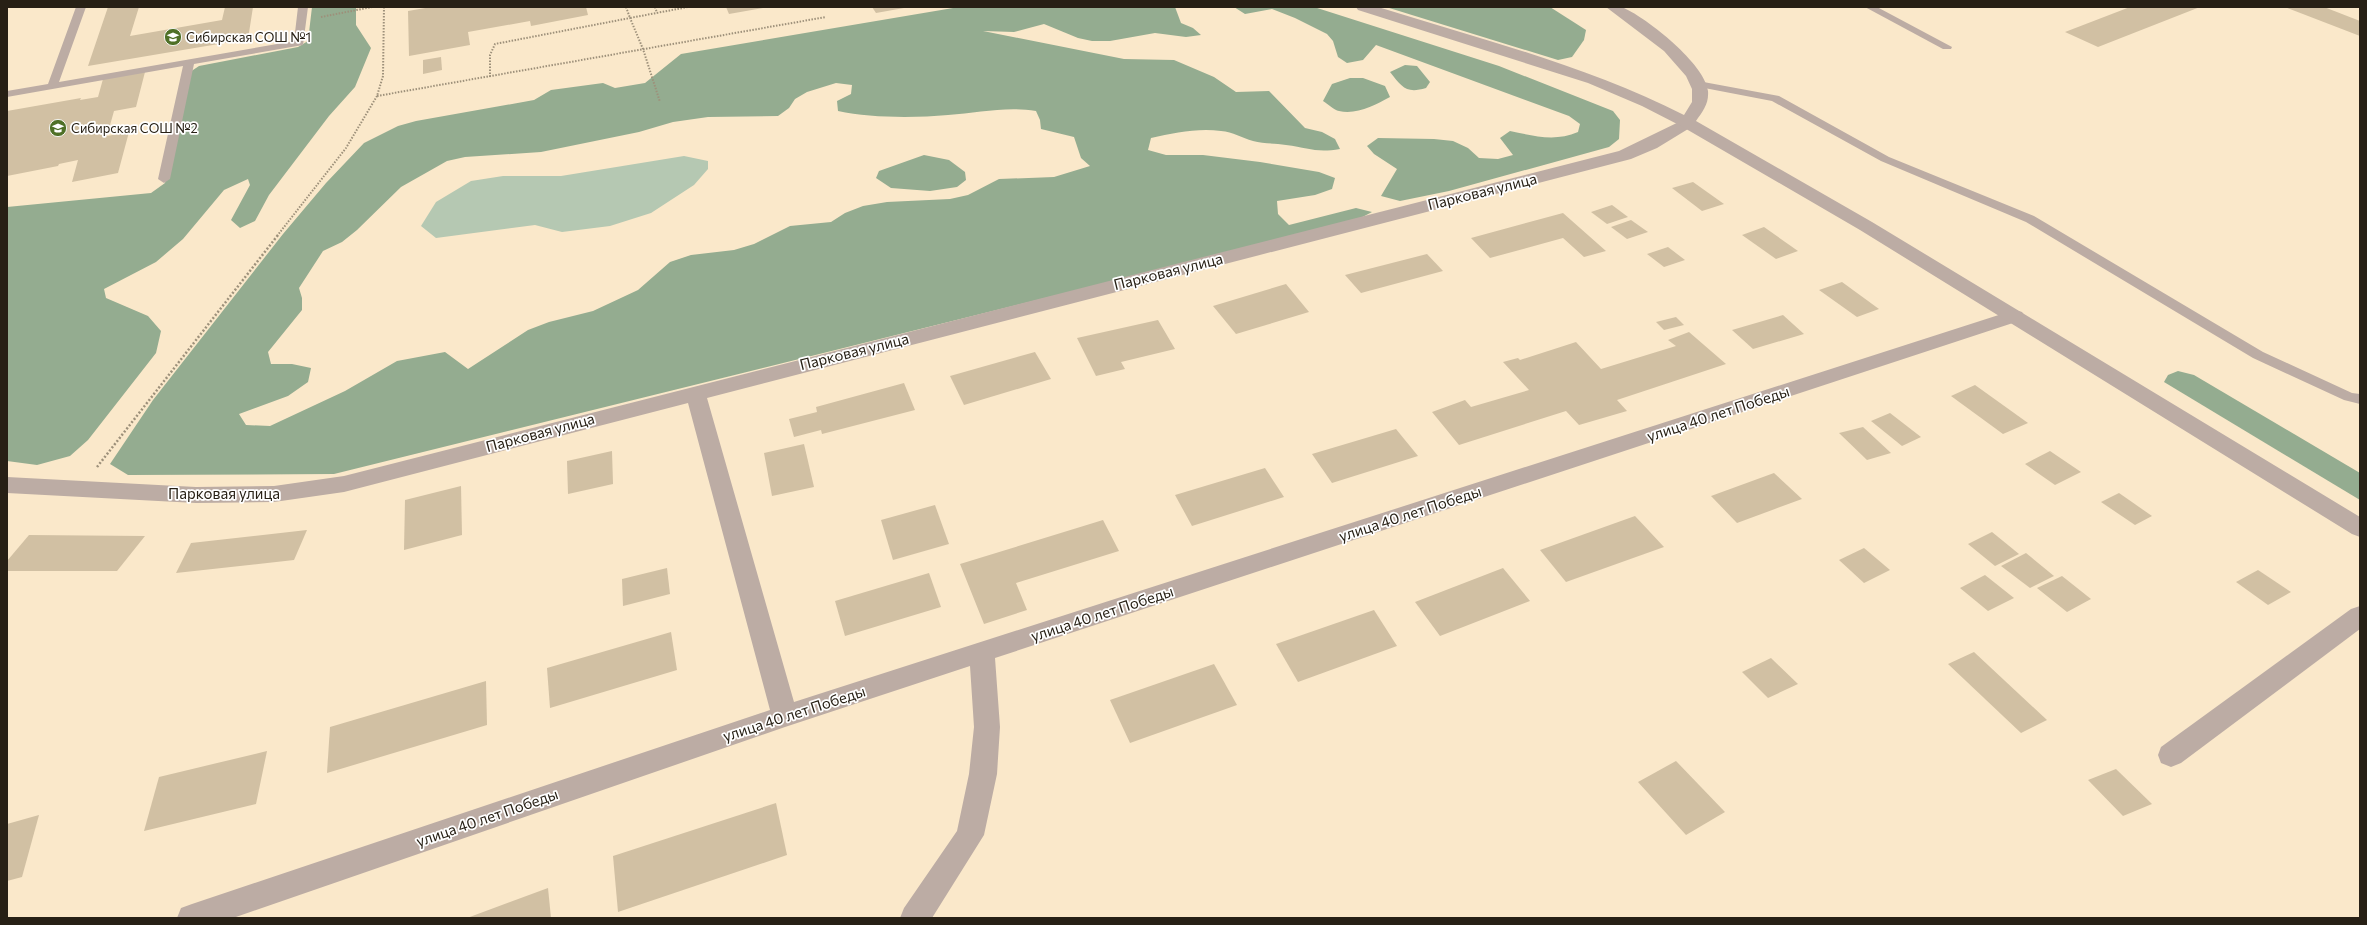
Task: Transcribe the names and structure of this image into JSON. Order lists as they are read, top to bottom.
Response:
{
  "streets": {
    "street": ["Парковая улица", "улица 40 лет Победы"]
  },
  "places": {
    "school or university": ["Сибирская СОШ №1", "Сибирская СОШ №2"]
  }
}
